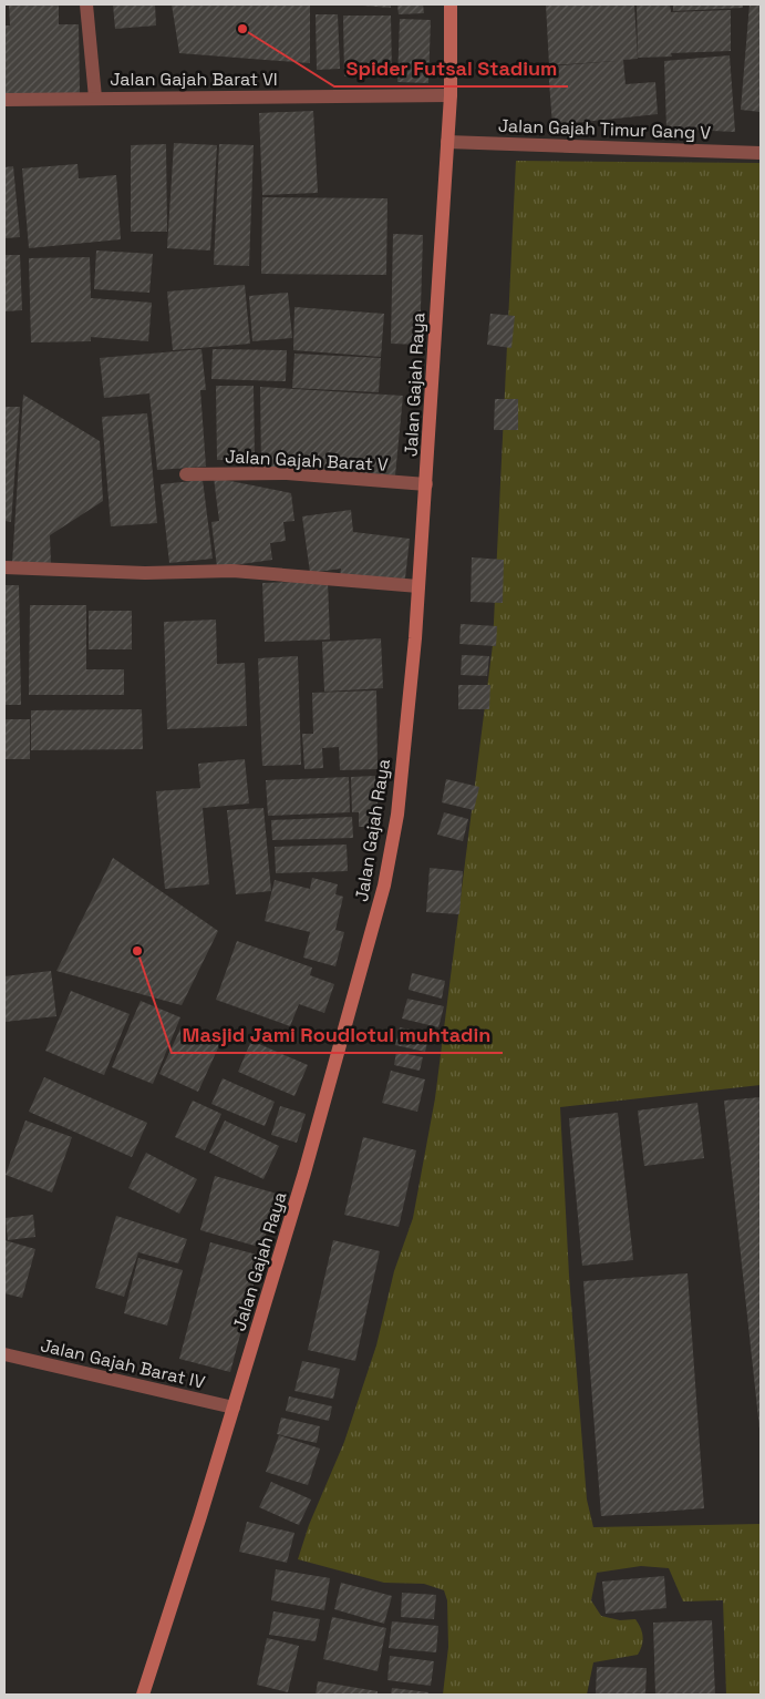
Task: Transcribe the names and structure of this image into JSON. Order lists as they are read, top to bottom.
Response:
{
  "streets": {
    "main road": ["Jalan Gajah Raya"],
    "street": [
      "Jalan Gajah Barat VI",
      "Jalan Gajah Timur Gang V",
      "Jalan Gajah Barat V",
      "Jalan Gajah Barat IV"
    ]
  },
  "crossings": [
    ["Jalan Gajah Barat VI", "Jalan Gajah Raya"],
    ["Jalan Gajah Timur Gang V", "Jalan Gajah Raya"],
    ["Jalan Gajah Raya", "Jalan Gajah Barat V"],
    ["Jalan Gajah Raya", "Jalan Gajah Barat IV"]
  ],
  "places": ["Spider Futsal Stadium", "Masjid Jami Roudlotul muhtadin"]
}
